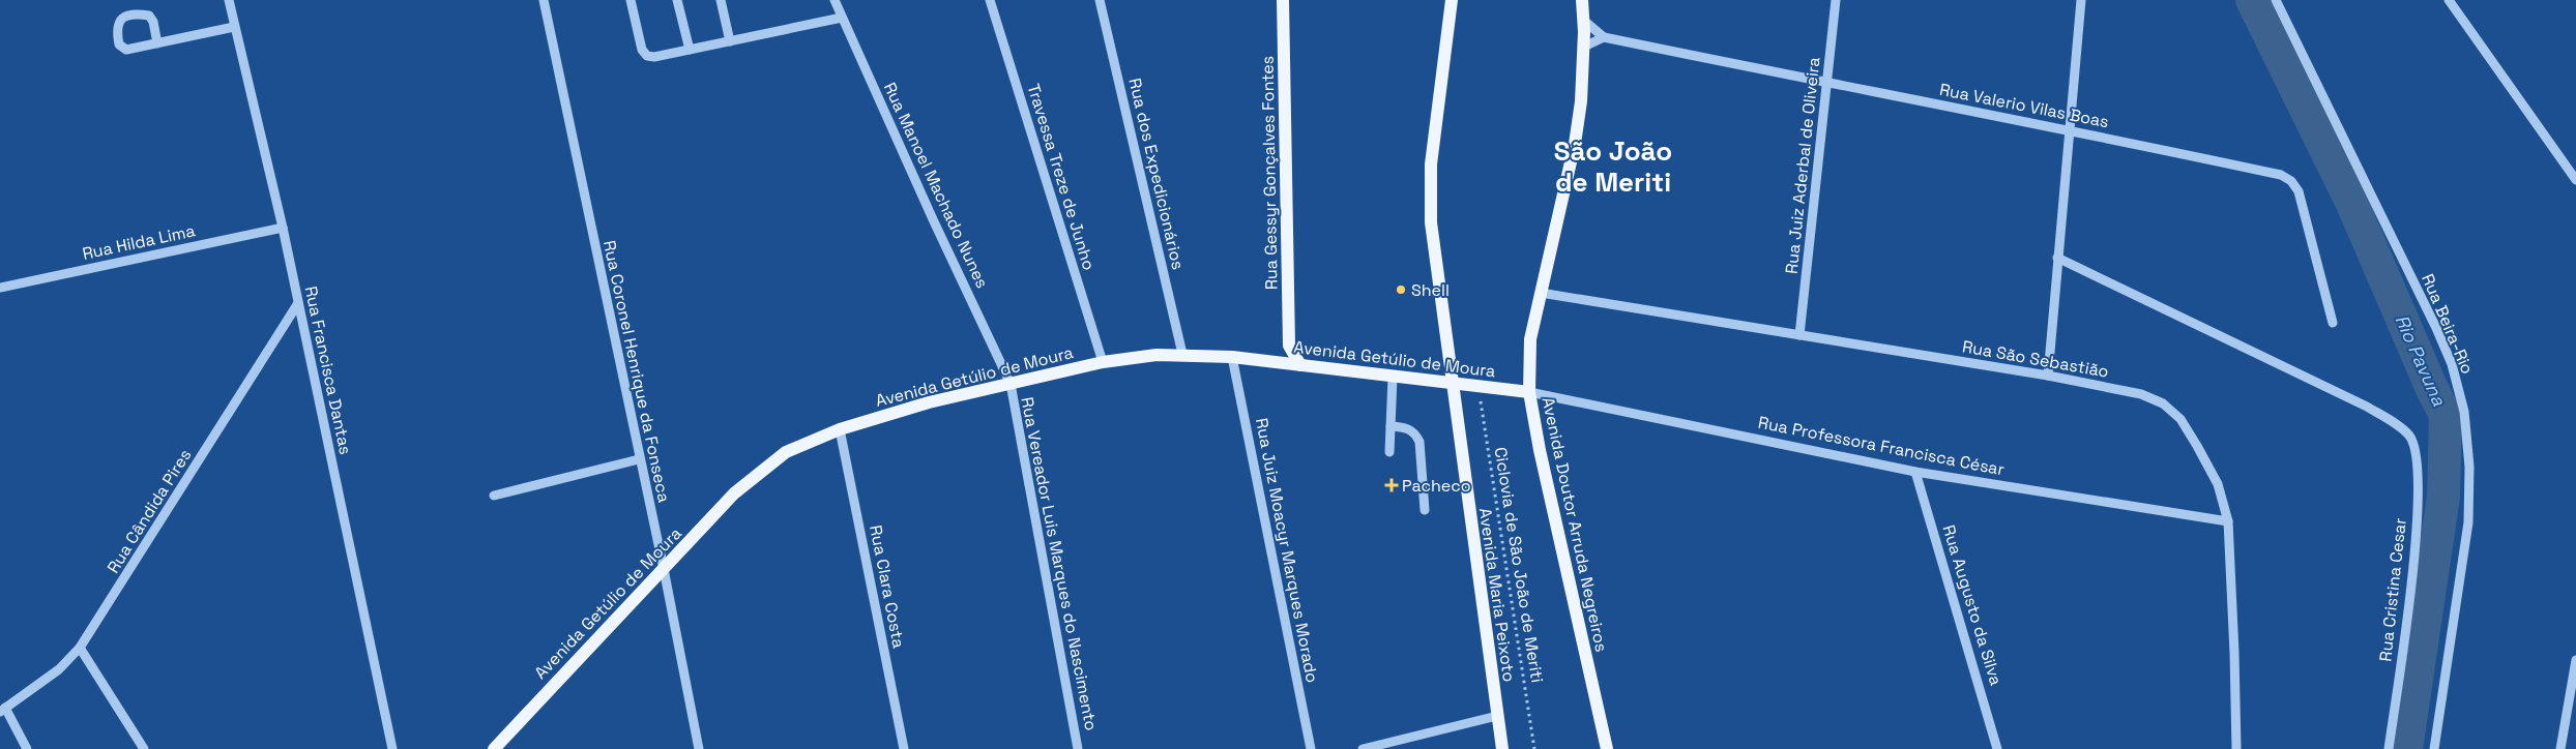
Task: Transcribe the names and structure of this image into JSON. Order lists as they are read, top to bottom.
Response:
{
  "streets": {
    "main road": [
      "Rua Gessyr Gonçalves Fontes",
      "Avenida Getúlio de Moura",
      "Avenida Doutor Arruda Negreiros",
      "Avenida Maria Peixoto"
    ],
    "street": [
      "Rua Valerio Vilas Boas",
      "Rua Juiz Aderbal de Oliveira",
      "Rua dos Expedicionários",
      "Travessa Treze de Junho",
      "Rua Manoel Machado Nunes",
      "Rua Hilda Lima",
      "Rua Beira-Rio",
      "Rua São Sebastião",
      "Rua Francisca Dantas",
      "Rua Coronel Henrique da Fonseca",
      "Rua Professora Francisca César",
      "Rua Cândida Pires",
      "Rua Juiz Moacyr Marques Morado",
      "Rua Vereador Luis Marques do Nascimento",
      "Rua Clara Costa",
      "Rua Cristina Cesar",
      "Rua Augusto da Silva"
    ],
    "path": ["Ciclovia de São João de Meriti"]
  },
  "crossings": [
    ["Rua Valerio Vilas Boas", "Rua Juiz Aderbal de Oliveira"],
    ["Rua Valerio Vilas Boas", "Avenida Doutor Arruda Negreiros"],
    ["Rua Juiz Aderbal de Oliveira", "Rua São Sebastião"],
    ["Rua Gessyr Gonçalves Fontes", "Avenida Getúlio de Moura"],
    ["Rua dos Expedicionários", "Avenida Getúlio de Moura"],
    ["Travessa Treze de Junho", "Avenida Getúlio de Moura"],
    ["Rua Manoel Machado Nunes", "Avenida Getúlio de Moura"],
    ["Rua Manoel Machado Nunes", "Rua Vereador Luis Marques do Nascimento"],
    ["Rua Hilda Lima", "Rua Francisca Dantas"],
    ["Avenida Getúlio de Moura", "Rua Coronel Henrique da Fonseca"],
    ["Avenida Getúlio de Moura", "Rua Professora Francisca César"],
    ["Avenida Getúlio de Moura", "Avenida Doutor Arruda Negreiros"],
    ["Avenida Getúlio de Moura", "Rua Juiz Moacyr Marques Morado"],
    ["Avenida Getúlio de Moura", "Rua Vereador Luis Marques do Nascimento"],
    ["Avenida Getúlio de Moura", "Ciclovia de São João de Meriti"],
    ["Avenida Getúlio de Moura", "Rua Clara Costa"],
    ["Avenida Getúlio de Moura", "Avenida Maria Peixoto"],
    ["Rua São Sebastião", "Rua Professora Francisca César"],
    ["Rua São Sebastião", "Avenida Doutor Arruda Negreiros"],
    ["Rua Francisca Dantas", "Rua Cândida Pires"],
    ["Rua Professora Francisca César", "Avenida Doutor Arruda Negreiros"],
    ["Rua Professora Francisca César", "Rua Augusto da Silva"]
  ],
  "districts": ["São João de Meriti"],
  "water": ["Rio Pavuna"],
  "places": {
    "other": ["Shell"],
    "health": ["Pacheco"]
  }
}
